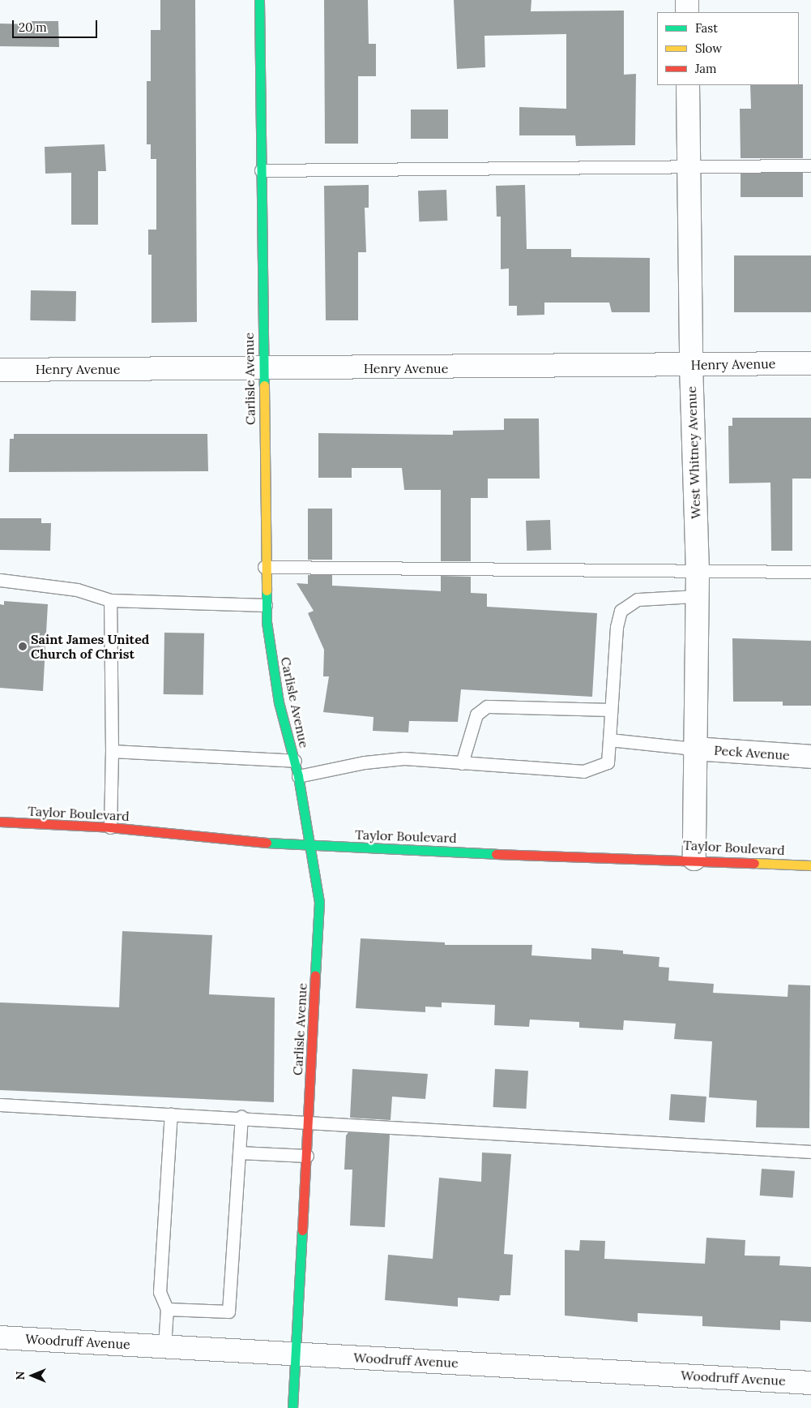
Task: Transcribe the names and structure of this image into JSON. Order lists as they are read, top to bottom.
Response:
{
  "streets": {
    "street": [
      "Henry Avenue",
      "Carlisle Avenue",
      "West Whitney Avenue",
      "Peck Avenue",
      "Taylor Boulevard",
      "Woodruff Avenue"
    ]
  },
  "crossings": [
    ["Henry Avenue", "Carlisle Avenue"],
    ["Henry Avenue", "West Whitney Avenue"],
    ["Carlisle Avenue", "Taylor Boulevard"],
    ["Carlisle Avenue", "Woodruff Avenue"],
    ["West Whitney Avenue", "Peck Avenue"],
    ["West Whitney Avenue", "Taylor Boulevard"]
  ],
  "places": ["Saint James United Church of Christ"],
  "legend": ["Fast", "Slow", "Jam"],
  "scale_bar": "20 m",
  "north": "left"
}
